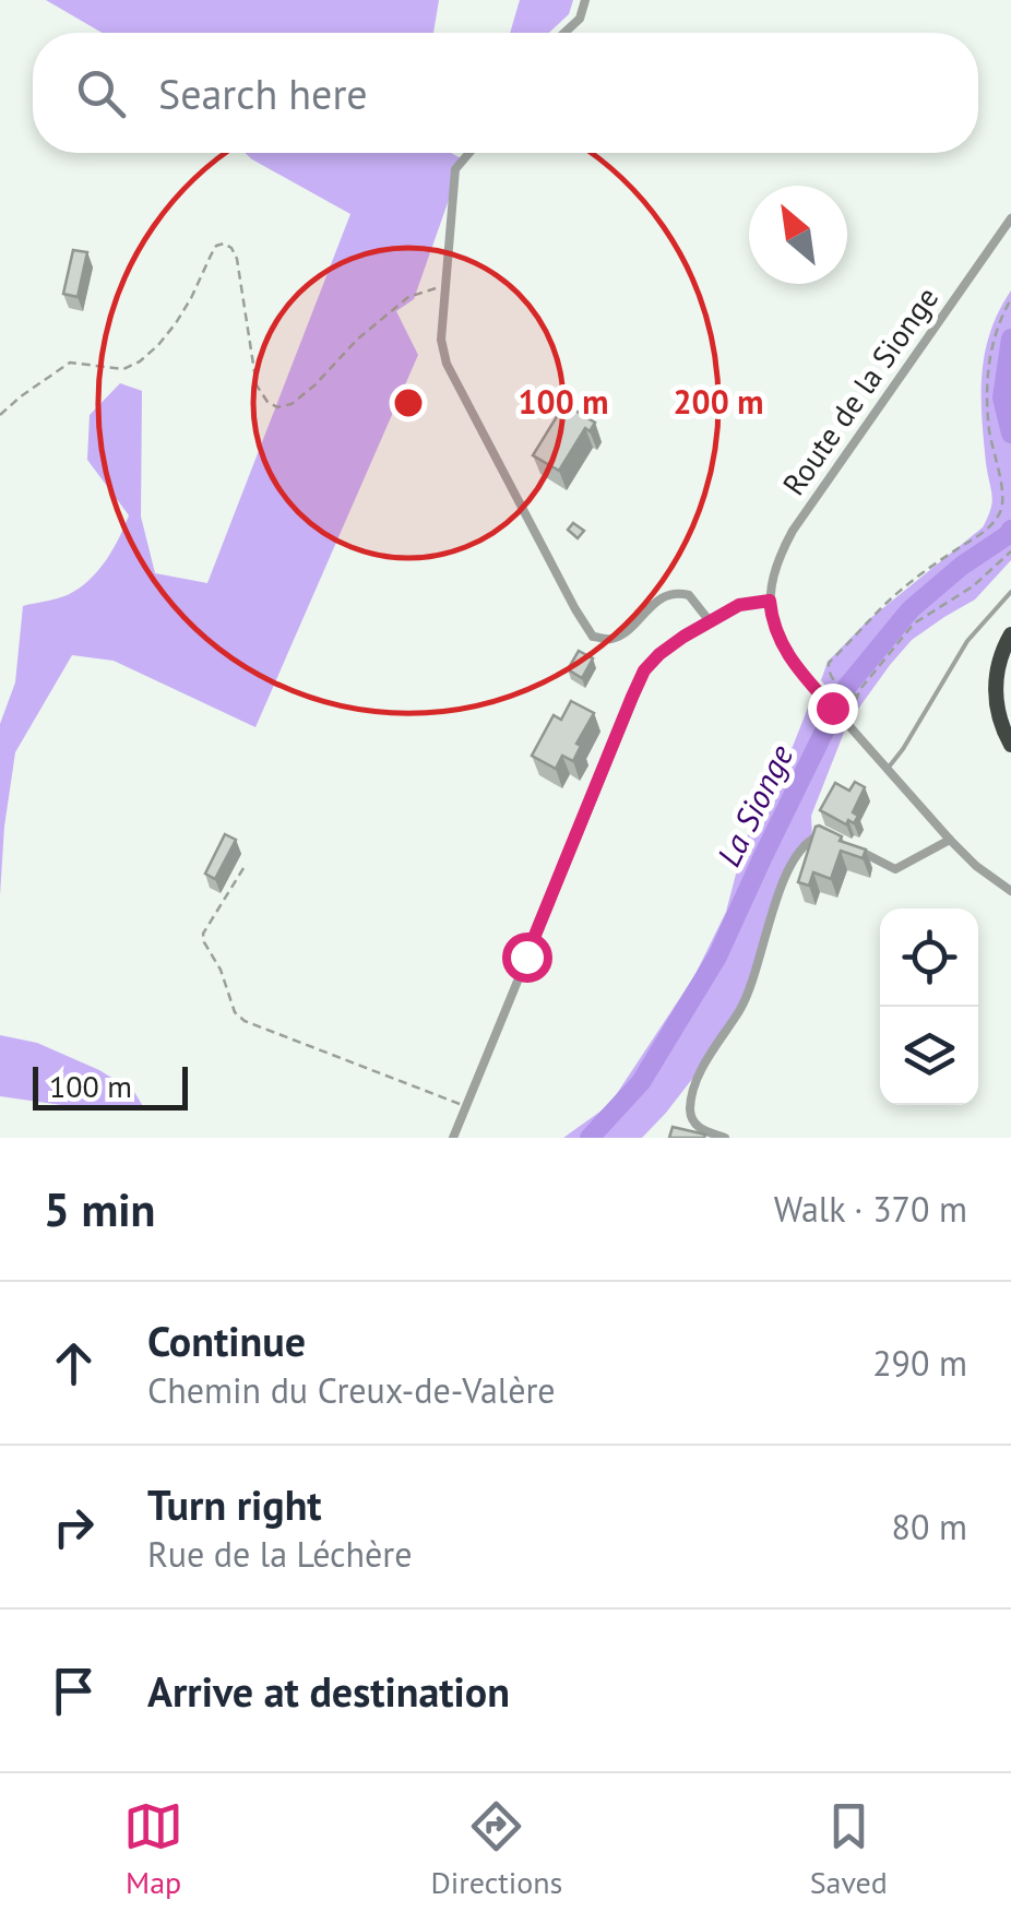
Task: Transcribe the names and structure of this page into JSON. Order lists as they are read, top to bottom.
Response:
{
  "streets": {
    "street": ["Route de la Sionge"]
  },
  "water": ["La Sionge"],
  "scale_bar": "100 m",
  "north": "top left",
  "page": {
    "search": "Search here",
    "scale": "100 m",
    "heading": ["5 min", "Walk · 370 m"],
    "list": [
      ["Continue", "Chemin du Creux-de-Valère", "290 m"],
      ["Turn right", "Rue de la Léchère", "80 m"],
      "Arrive at destination"
    ],
    "nav": ["Map", "Directions", "Saved"]
  },
  "rings": ["100 m", "200 m"]
}
